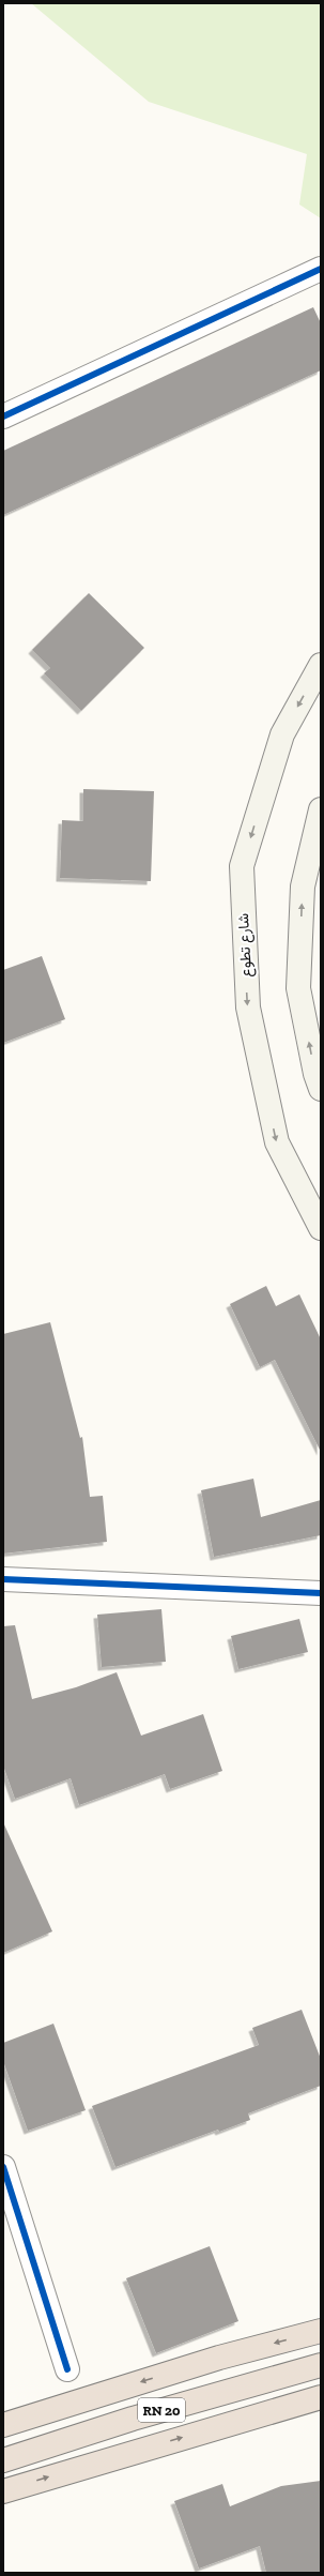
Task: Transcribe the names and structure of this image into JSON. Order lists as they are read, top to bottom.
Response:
{
  "streets": {
    "highway": ["RN 20"],
    "main road": ["شارع تطوع"]
  }
}
